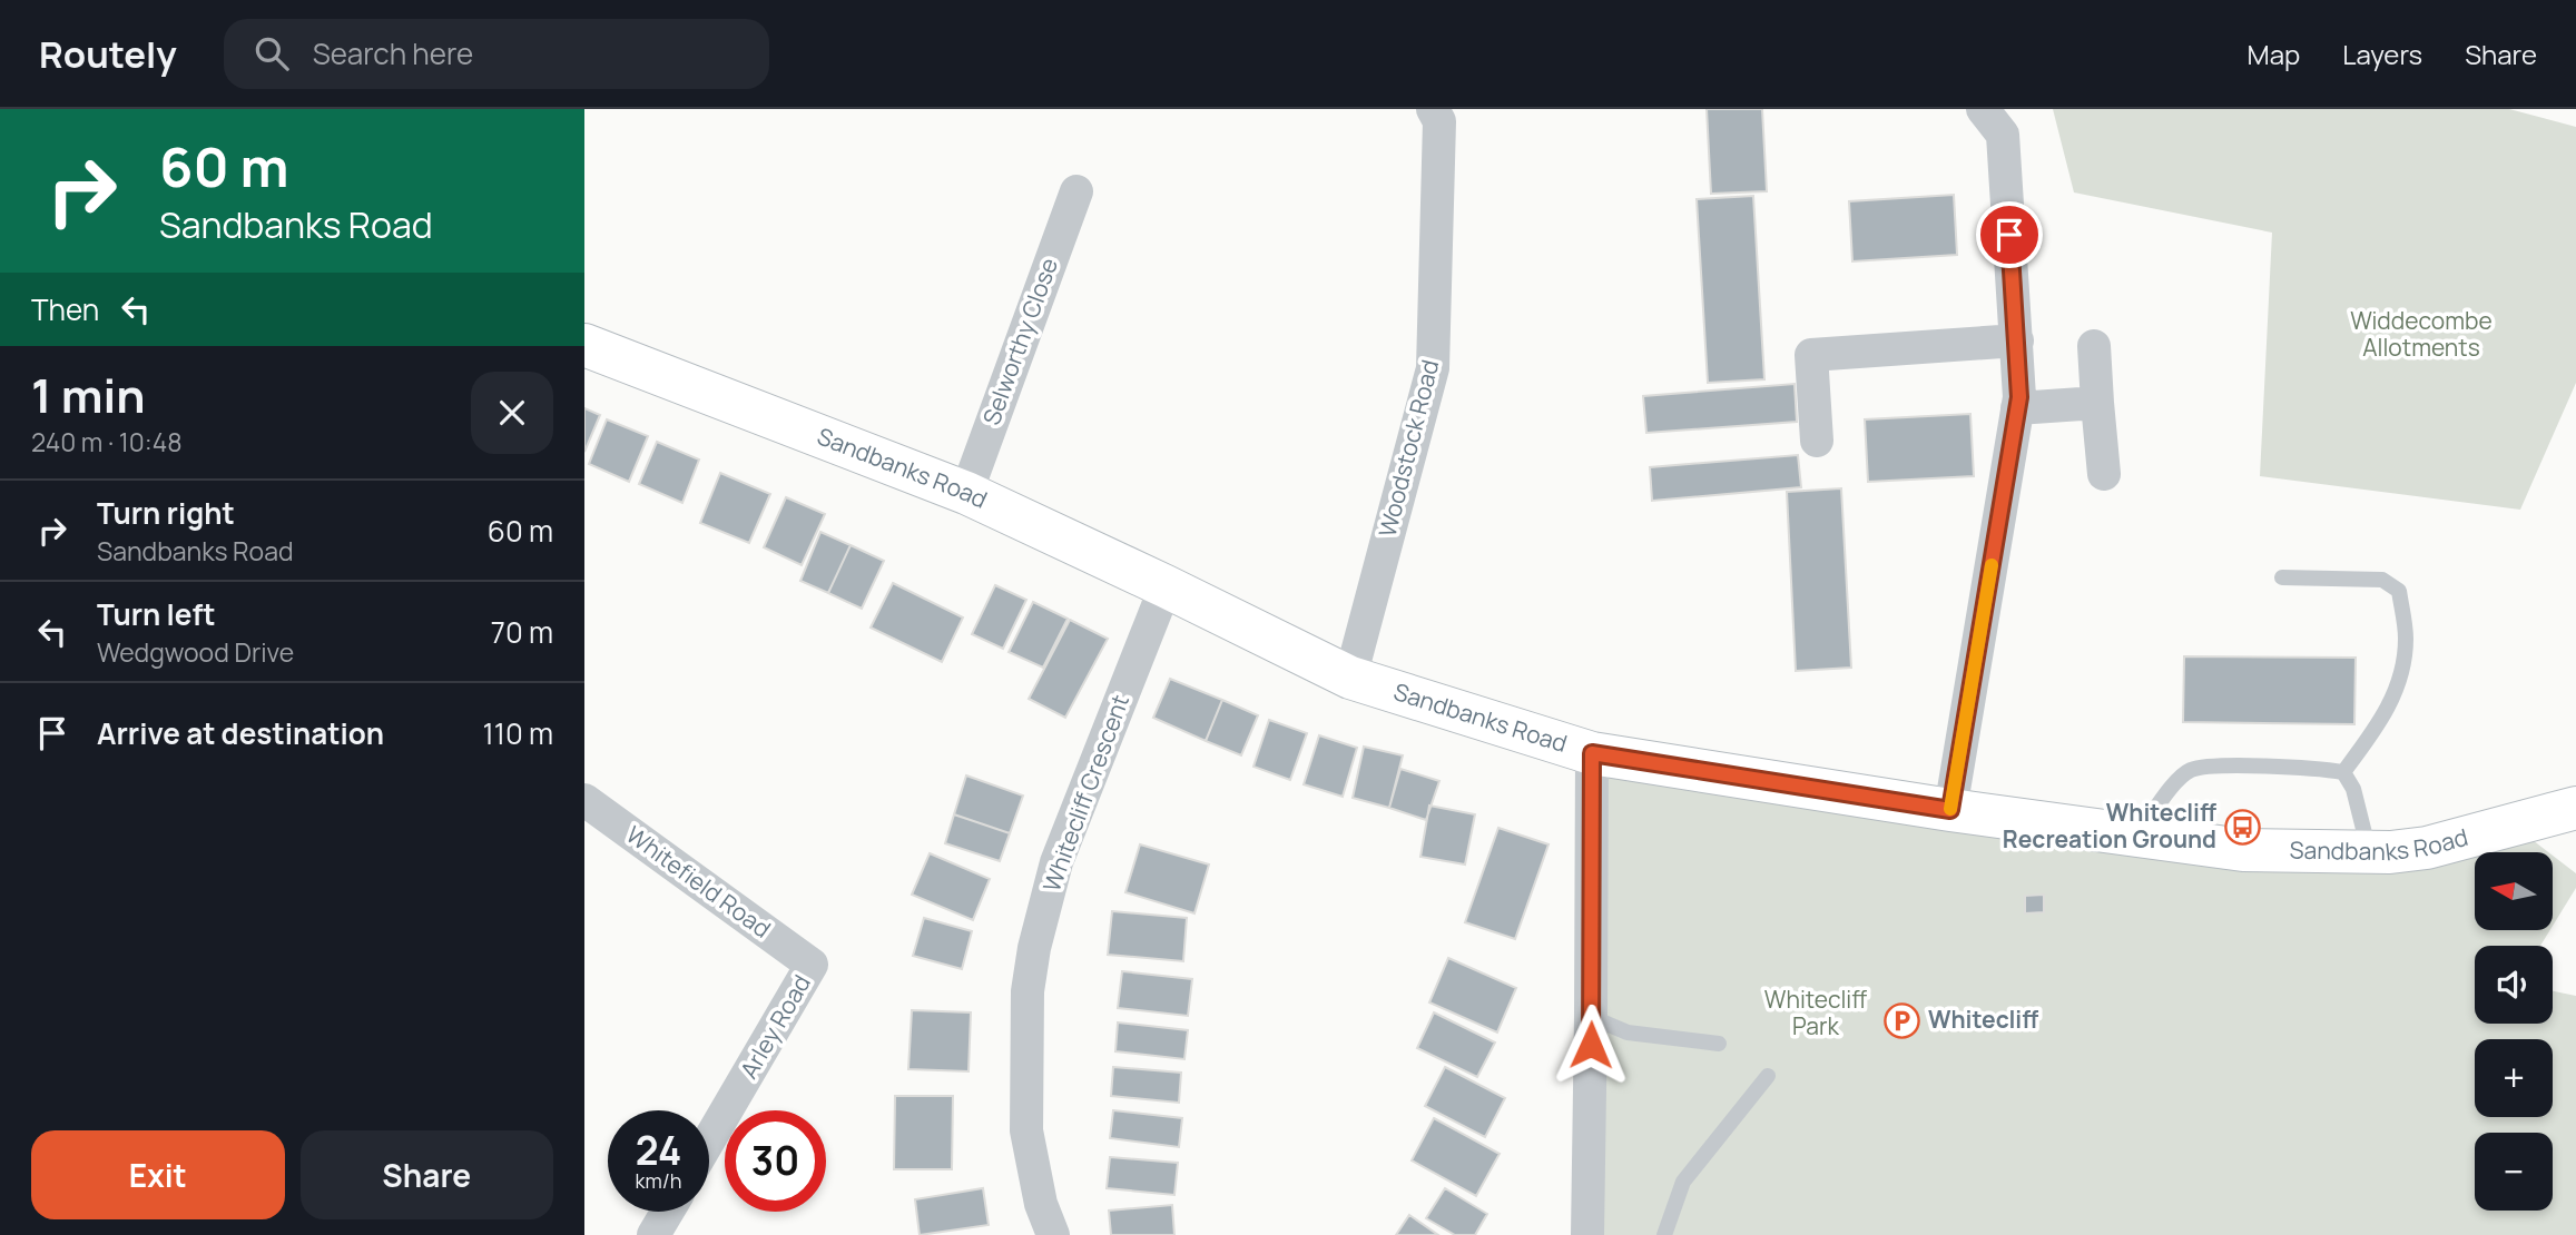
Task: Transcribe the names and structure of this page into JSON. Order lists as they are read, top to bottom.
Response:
{
  "streets": {
    "main road": ["Sandbanks Road"],
    "street": [
      "Selworthy Close",
      "Woodstock Road",
      "Whitecliff Crescent",
      "Whitefield Road",
      "Arley Road"
    ]
  },
  "crossings": [
    ["Selworthy Close", "Sandbanks Road"],
    ["Woodstock Road", "Sandbanks Road"],
    ["Sandbanks Road", "Whitecliff Crescent"],
    ["Whitefield Road", "Arley Road"]
  ],
  "parks": ["Widdecombe Allotments", "Whitecliff Park"],
  "places": {
    "bus stop": ["Whitecliff Recreation Ground"],
    "parking": ["Whitecliff"]
  },
  "north": "left",
  "page": {
    "header": "Routely",
    "search": "Search here",
    "nav": ["Map", "Layers", "Share"],
    "turn": ["60 m", "Sandbanks Road"],
    "then": "Then",
    "heading": ["1 min", "240 m · 10:48"],
    "list": [
      {
        "name": "Turn right",
        "note": "Sandbanks Road",
        "value": "60 m"
      },
      {
        "name": "Turn left",
        "note": "Wedgwood Drive",
        "value": "70 m"
      },
      {
        "name": "Arrive at destination",
        "value": "110 m"
      }
    ],
    "map_buttons": ["+", "−"],
    "speed": "24 km/h",
    "limit": "30",
    "buttons": ["Exit", "Share"]
  }
}
